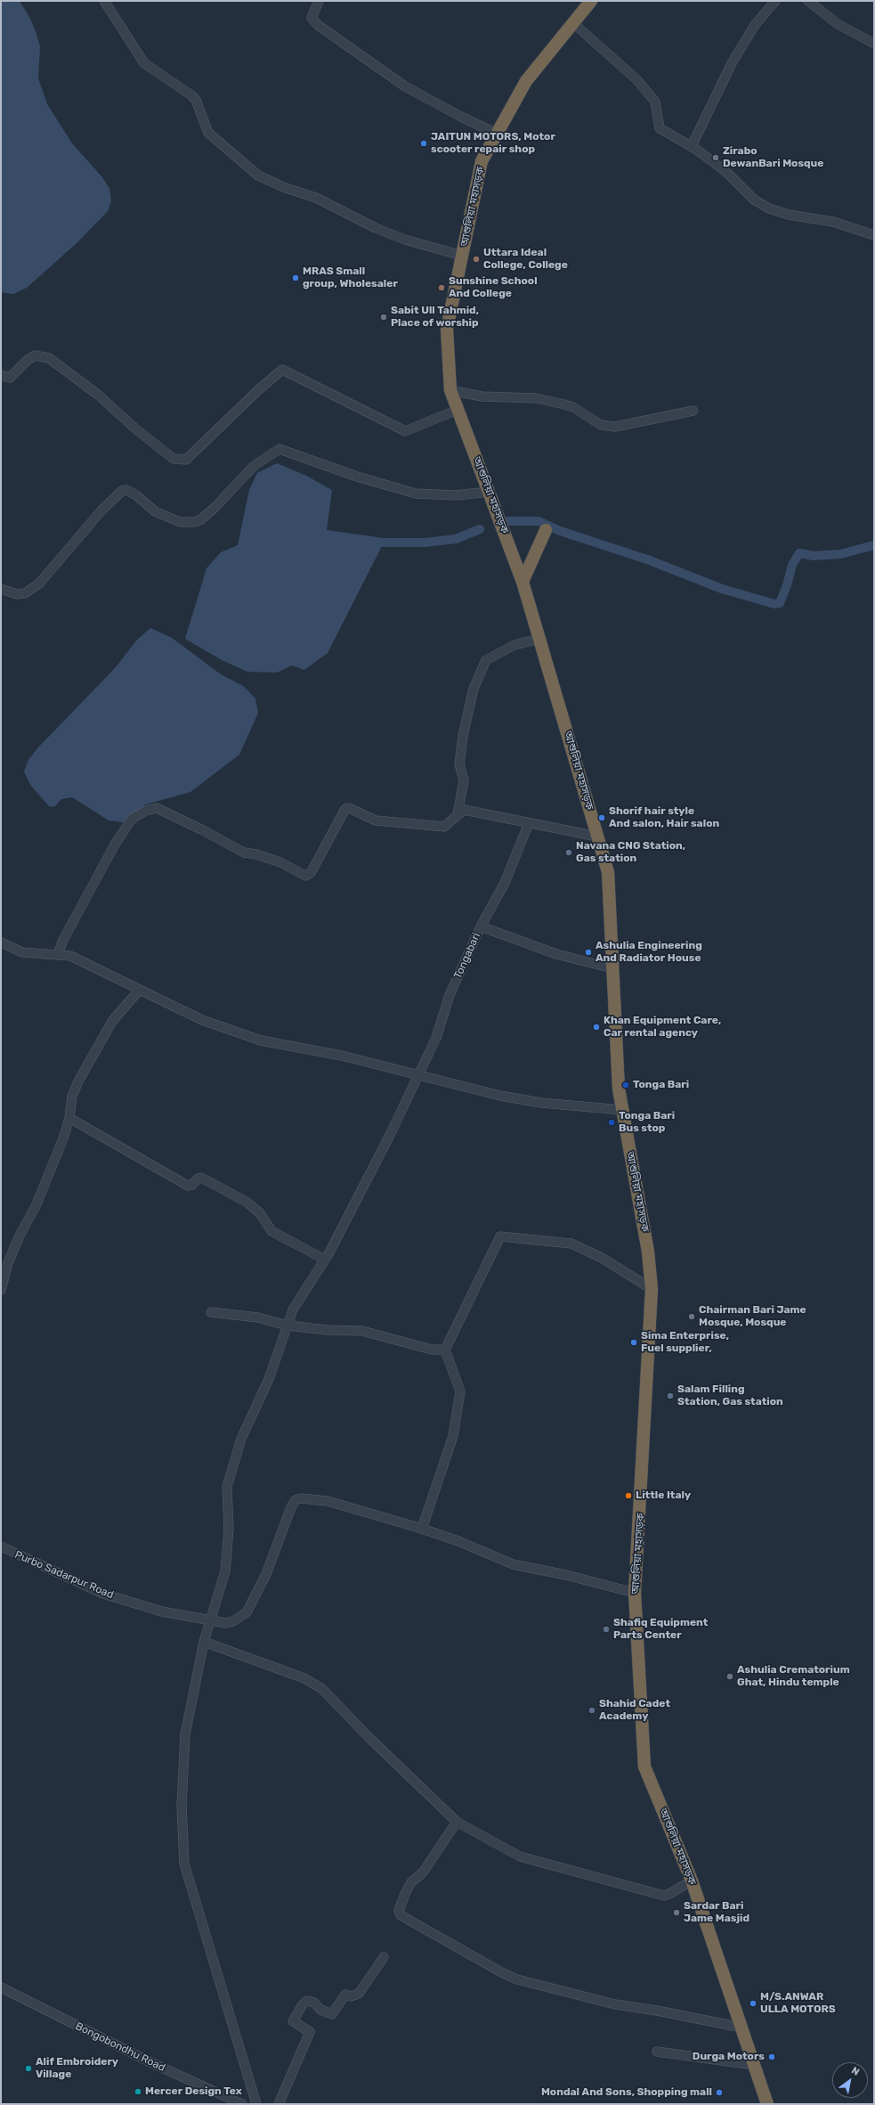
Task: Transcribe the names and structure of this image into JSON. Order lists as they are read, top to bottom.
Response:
{
  "streets": {
    "highway": ["আশুলিয়া মহাসড়ক"],
    "street": ["Tongabari", "Purbo Sadarpur Road", "Bongobondhu Road"]
  },
  "crossings": [
    ["আশুলিয়া মহাসড়ক", "Tongabari"],
    ["Tongabari", "Purbo Sadarpur Road"]
  ],
  "places": [
    "JAITUN MOTORS, Motor scooter repair shop",
    "Zirabo DewanBari Mosque",
    "Uttara Ideal College, College",
    "MRAS Small group, Wholesaler",
    "Sunshine School And College",
    "Sabit Ull Tahmid, Place of worship",
    "Shorif hair style And salon, Hair salon",
    "Navana CNG Station, Gas station",
    "Ashulia Engineering And Radiator House",
    "Khan Equipment Care, Car rental agency",
    "Tonga Bari",
    "Tonga Bari Bus stop",
    "Chairman Bari Jame Mosque, Mosque",
    "Sima Enterprise, Fuel supplier,",
    "Salam Filling Station, Gas station",
    "Little Italy",
    "Shafiq Equipment Parts Center",
    "Ashulia Crematorium Ghat, Hindu temple",
    "Shahid Cadet Academy",
    "Sardar Bari Jame Masjid",
    "M/S.ANWAR ULLA MOTORS",
    "Durga Motors",
    "Alif Embroidery Village",
    "Mercer Design Tex",
    "Mondal And Sons, Shopping mall"
  ],
  "north": "top right"
}
